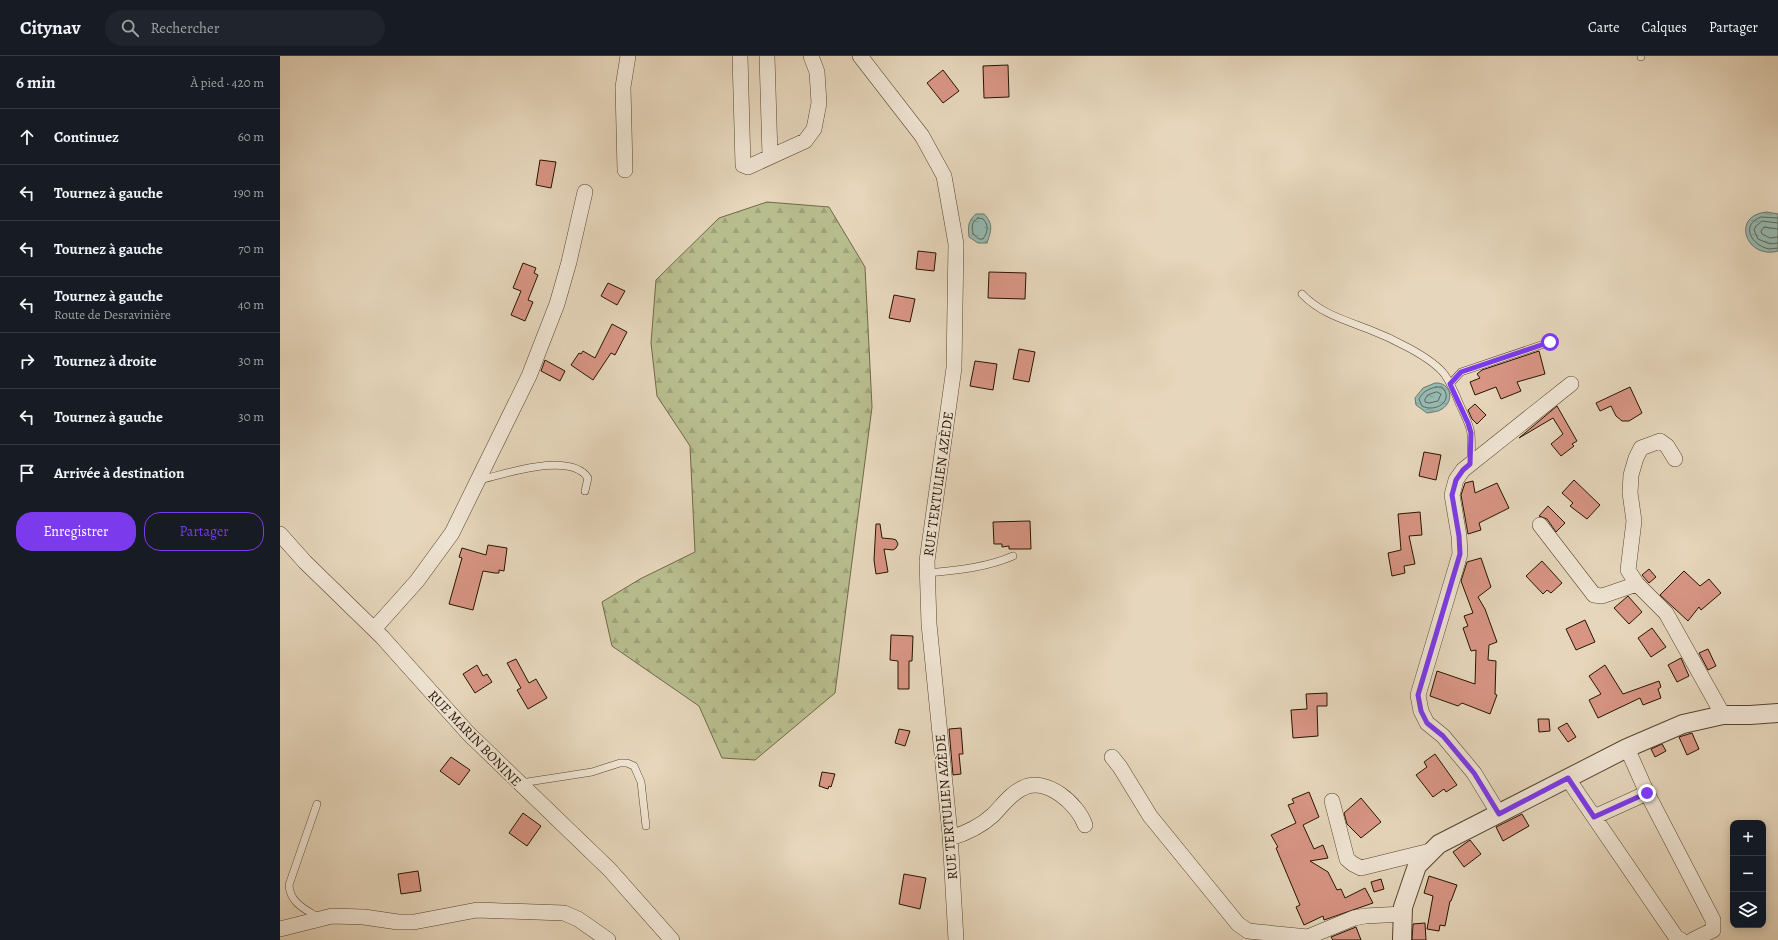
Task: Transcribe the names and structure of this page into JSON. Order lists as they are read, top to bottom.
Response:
{
  "streets": {
    "street": ["RUE TERTULIEN AZÈDE", "RUE MARIN BONINE"]
  },
  "page": {
    "header": "Citynav",
    "search": "Rechercher",
    "nav": ["Carte", "Calques", "Partager"],
    "heading": ["6 min", "À pied · 420 m"],
    "list": [
      ["Continuez", "60 m"],
      ["Tournez à gauche", "190 m"],
      ["Tournez à gauche", "70 m"],
      ["Tournez à gauche", "Route de Desravinière", "40 m"],
      ["Tournez à droite", "30 m"],
      ["Tournez à gauche", "30 m"],
      "Arrivée à destination"
    ],
    "buttons": ["Enregistrer", "Partager"],
    "map_buttons": ["+", "−"]
  }
}
